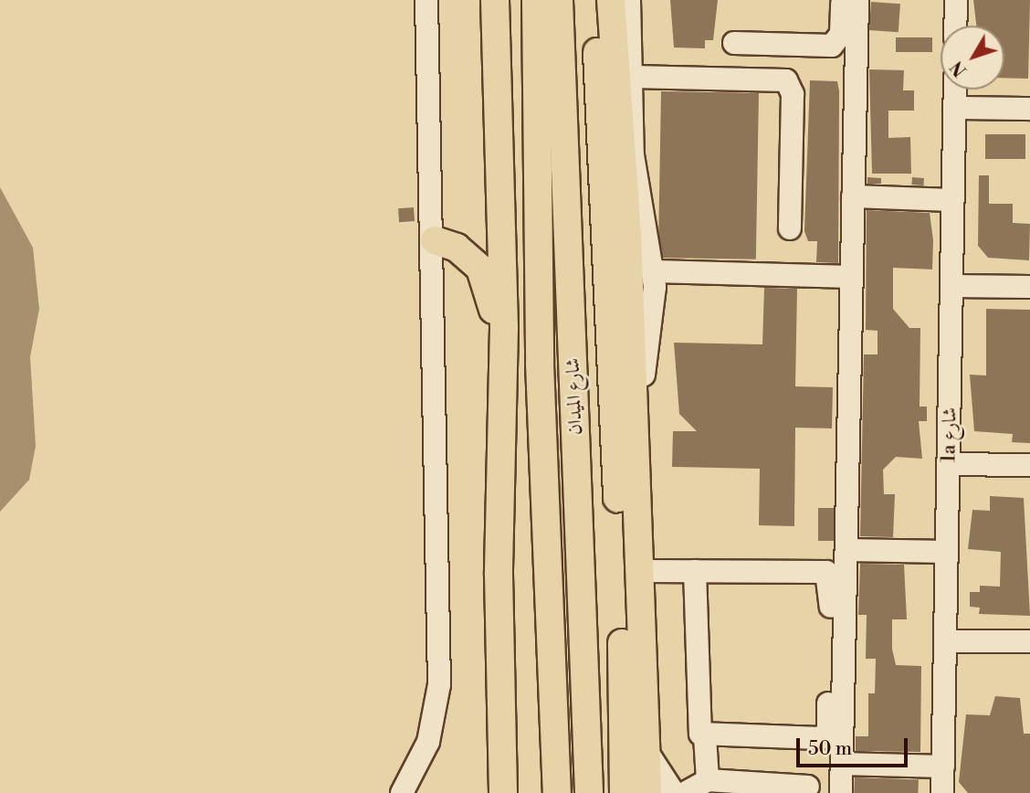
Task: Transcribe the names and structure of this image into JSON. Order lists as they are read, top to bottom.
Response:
{
  "streets": {
    "main road": ["شارع الميدان"],
    "street": ["1a شارع"]
  },
  "scale_bar": "50 m",
  "north": "bottom left"
}
